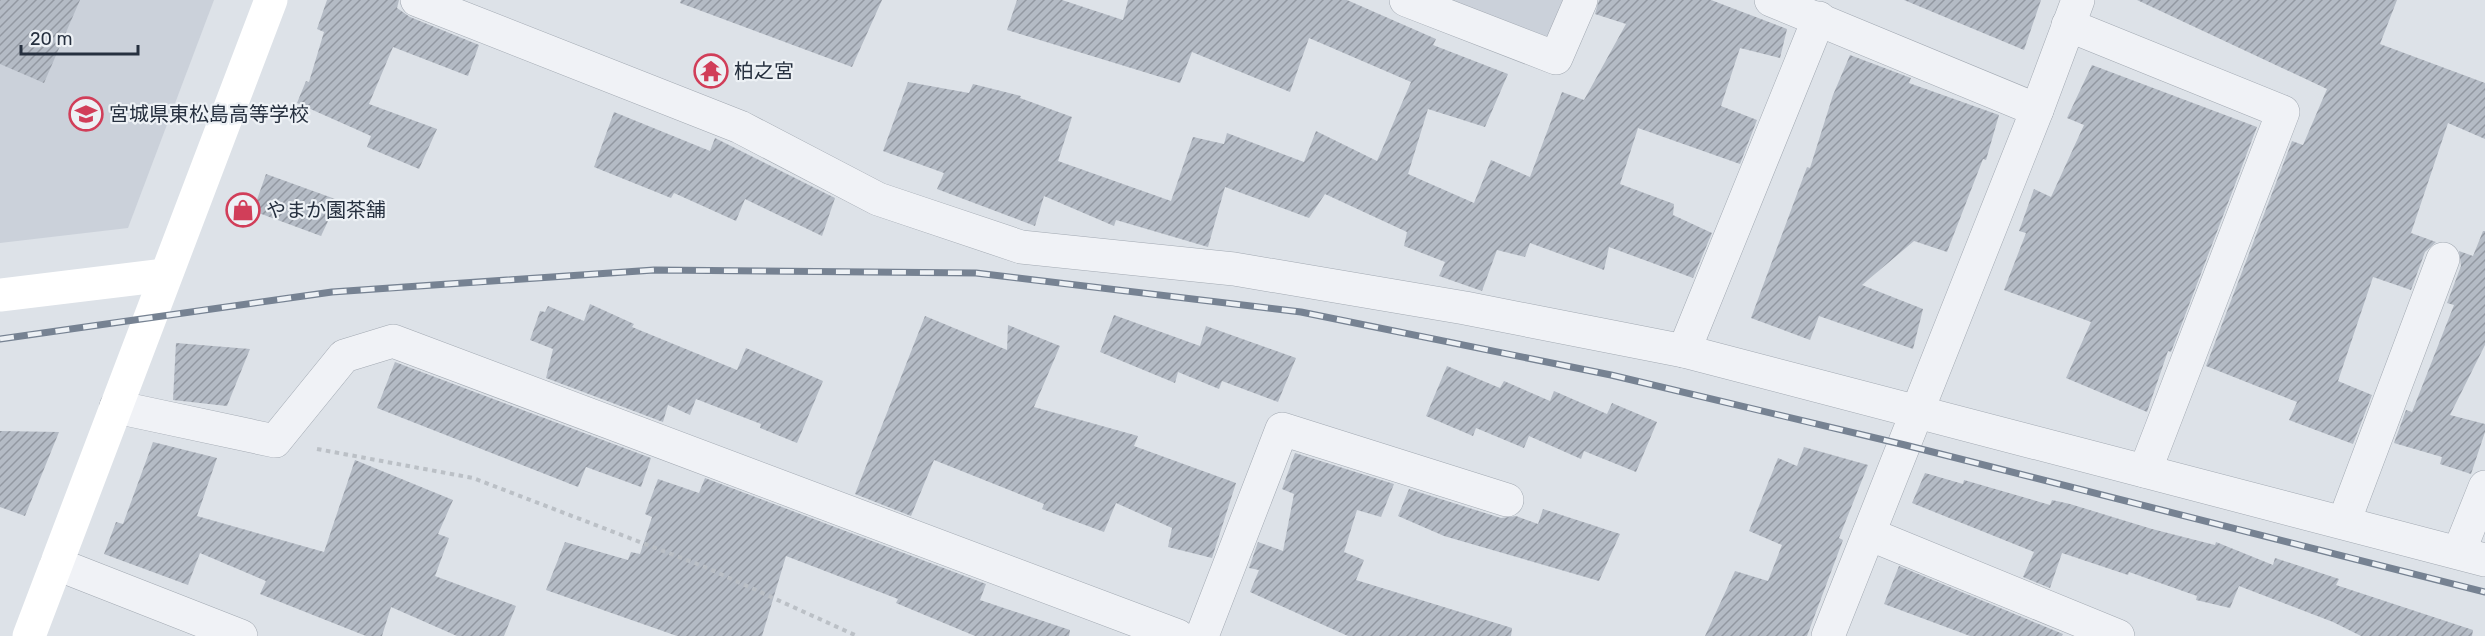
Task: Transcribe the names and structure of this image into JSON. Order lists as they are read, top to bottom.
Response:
{
  "places": {
    "temple": ["柏之宮"],
    "school or university": ["宮城県東松島高等学校"],
    "shop": ["やまか園茶舗"]
  },
  "scale_bar": "20 m"
}
